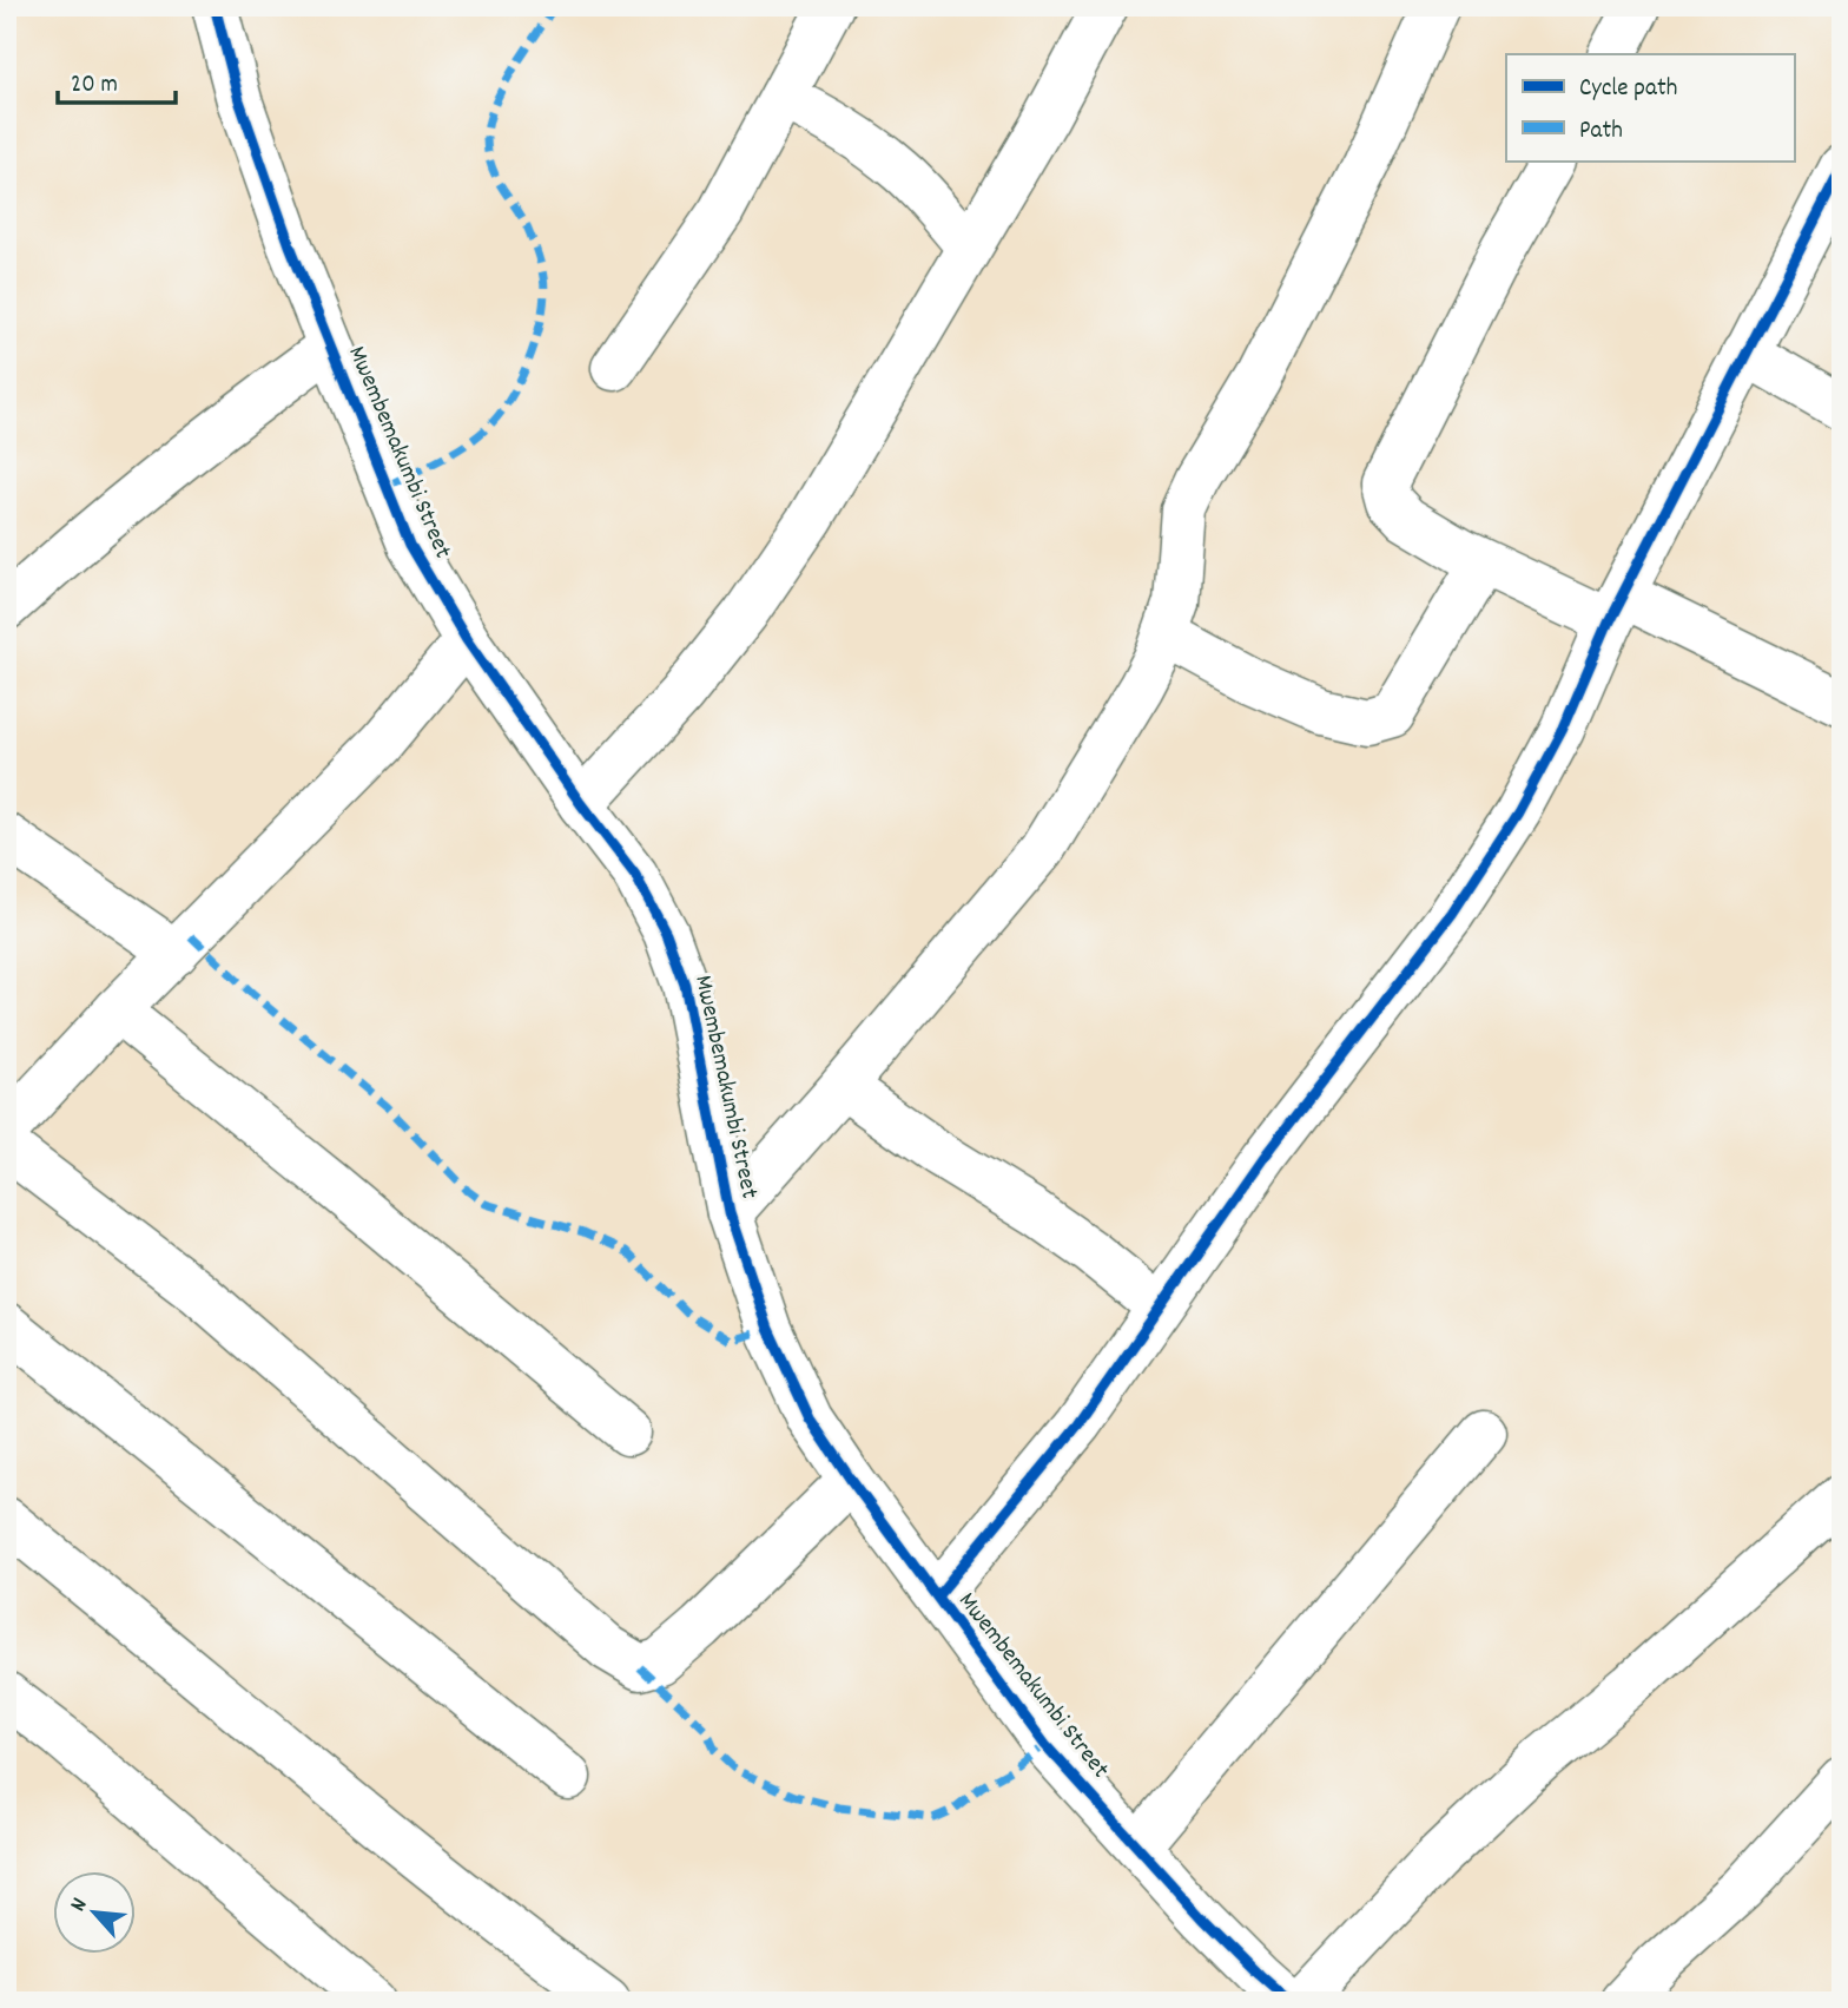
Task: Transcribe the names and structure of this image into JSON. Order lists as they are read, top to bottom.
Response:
{
  "streets": {
    "street": ["Mwembemakumbi Street"]
  },
  "legend": ["Cycle path", "Path"],
  "scale_bar": "20 m",
  "north": "top left"
}
